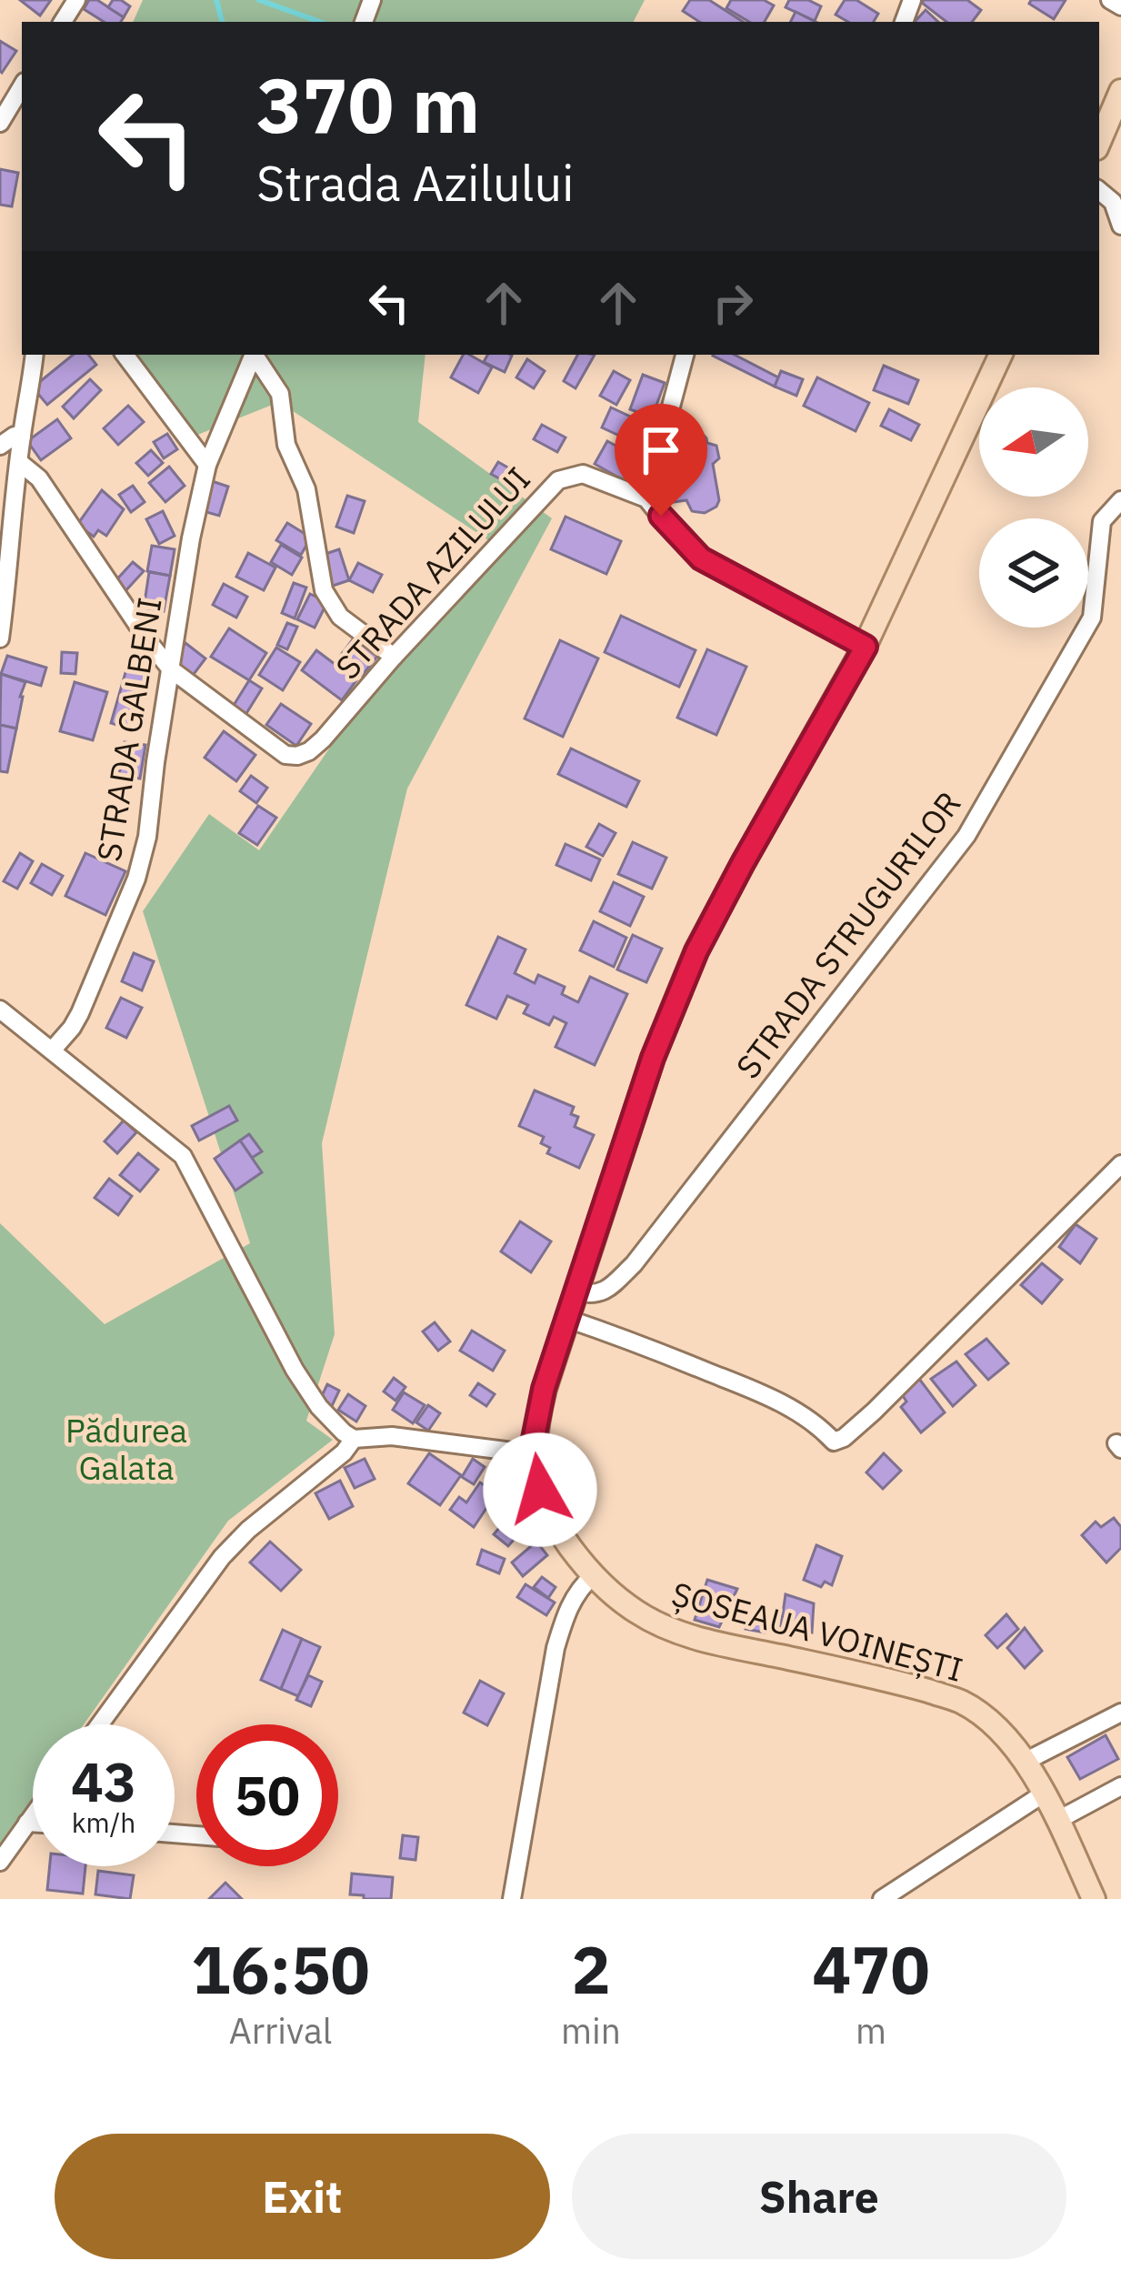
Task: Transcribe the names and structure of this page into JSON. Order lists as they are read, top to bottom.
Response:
{
  "streets": {
    "main road": ["ȘOSEAUA VOINEȘTI"],
    "street": ["STRADA AZILULUI", "STRADA GALBENI", "STRADA STRUGURILOR"]
  },
  "crossings": [
    ["STRADA AZILULUI", "STRADA GALBENI"],
    ["STRADA AZILULUI", "ȘOSEAUA VOINEȘTI"],
    ["STRADA STRUGURILOR", "ȘOSEAUA VOINEȘTI"]
  ],
  "parks": ["Pădurea Galata"],
  "north": "left",
  "page": {
    "turn": ["370 m", "Strada Azilului"],
    "speed": "43 km/h",
    "limit": "50",
    "eta": [
      "16:50",
      "Arrival",
      "2",
      "min",
      "470",
      "m"
    ],
    "buttons": ["Exit", "Share"]
  }
}
